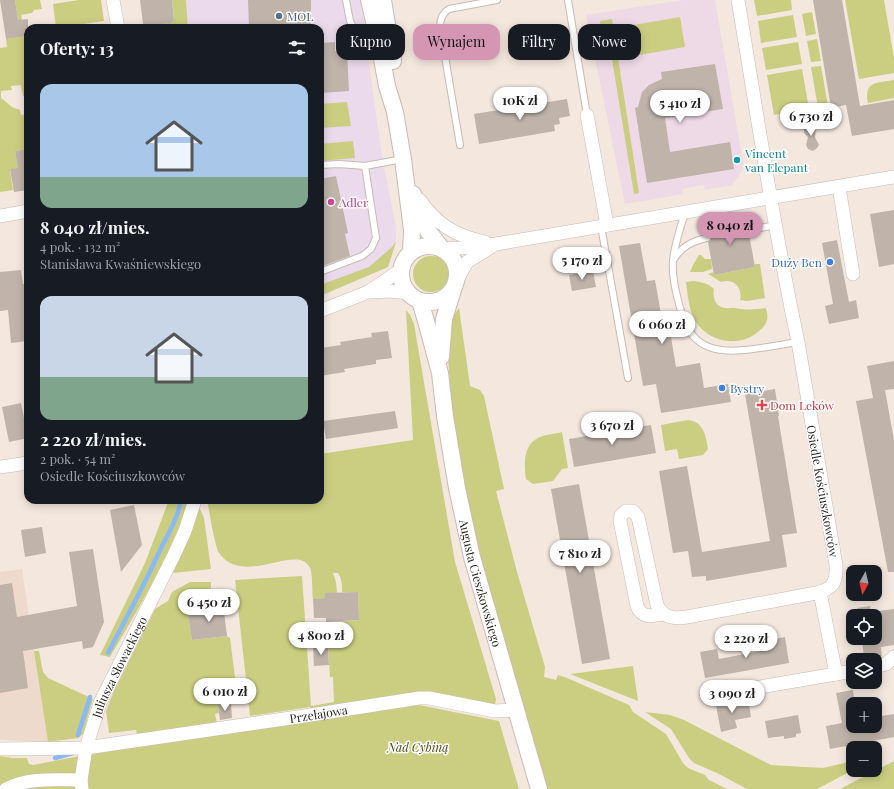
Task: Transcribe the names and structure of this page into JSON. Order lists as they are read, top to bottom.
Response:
{
  "streets": {
    "street": [
      "Osiedle Kościuszkowców",
      "Augusta Cieszkowskiego",
      "Juliusza Słowackiego",
      "Przełajowa"
    ]
  },
  "crossings": [
    ["Augusta Cieszkowskiego", "Przełajowa"],
    ["Juliusza Słowackiego", "Przełajowa"]
  ],
  "parks": ["Nad Cybiną"],
  "places": {
    "other": [
      "MOL",
      "Vincent van Elepant",
      "Adler",
      "Duży Ben",
      "Bystry"
    ],
    "health": ["Dom Leków"]
  },
  "north": "bottom",
  "page": {
    "chip": [
      "Kupno",
      "Wynajem",
      "Filtry",
      "Nowe"
    ],
    "heading": "Oferty: 13",
    "list": [
      {
        "name": "8 040 zł/mies.",
        "note": "4 pok. · 132 m² · Stanisława Kwaśniewskiego"
      },
      {
        "name": "2 220 zł/mies.",
        "note": "2 pok. · 54 m² · Osiedle Kościuszkowców"
      }
    ],
    "price": [
      "10K zł",
      "5 410 zł",
      "6 730 zł",
      "8 040 zł",
      "5 170 zł",
      "6 060 zł",
      "3 670 zł",
      "7 810 zł",
      "6 450 zł",
      "4 800 zł",
      "2 220 zł",
      "6 010 zł",
      "3 090 zł"
    ],
    "map_buttons": ["+", "−"]
  }
}
